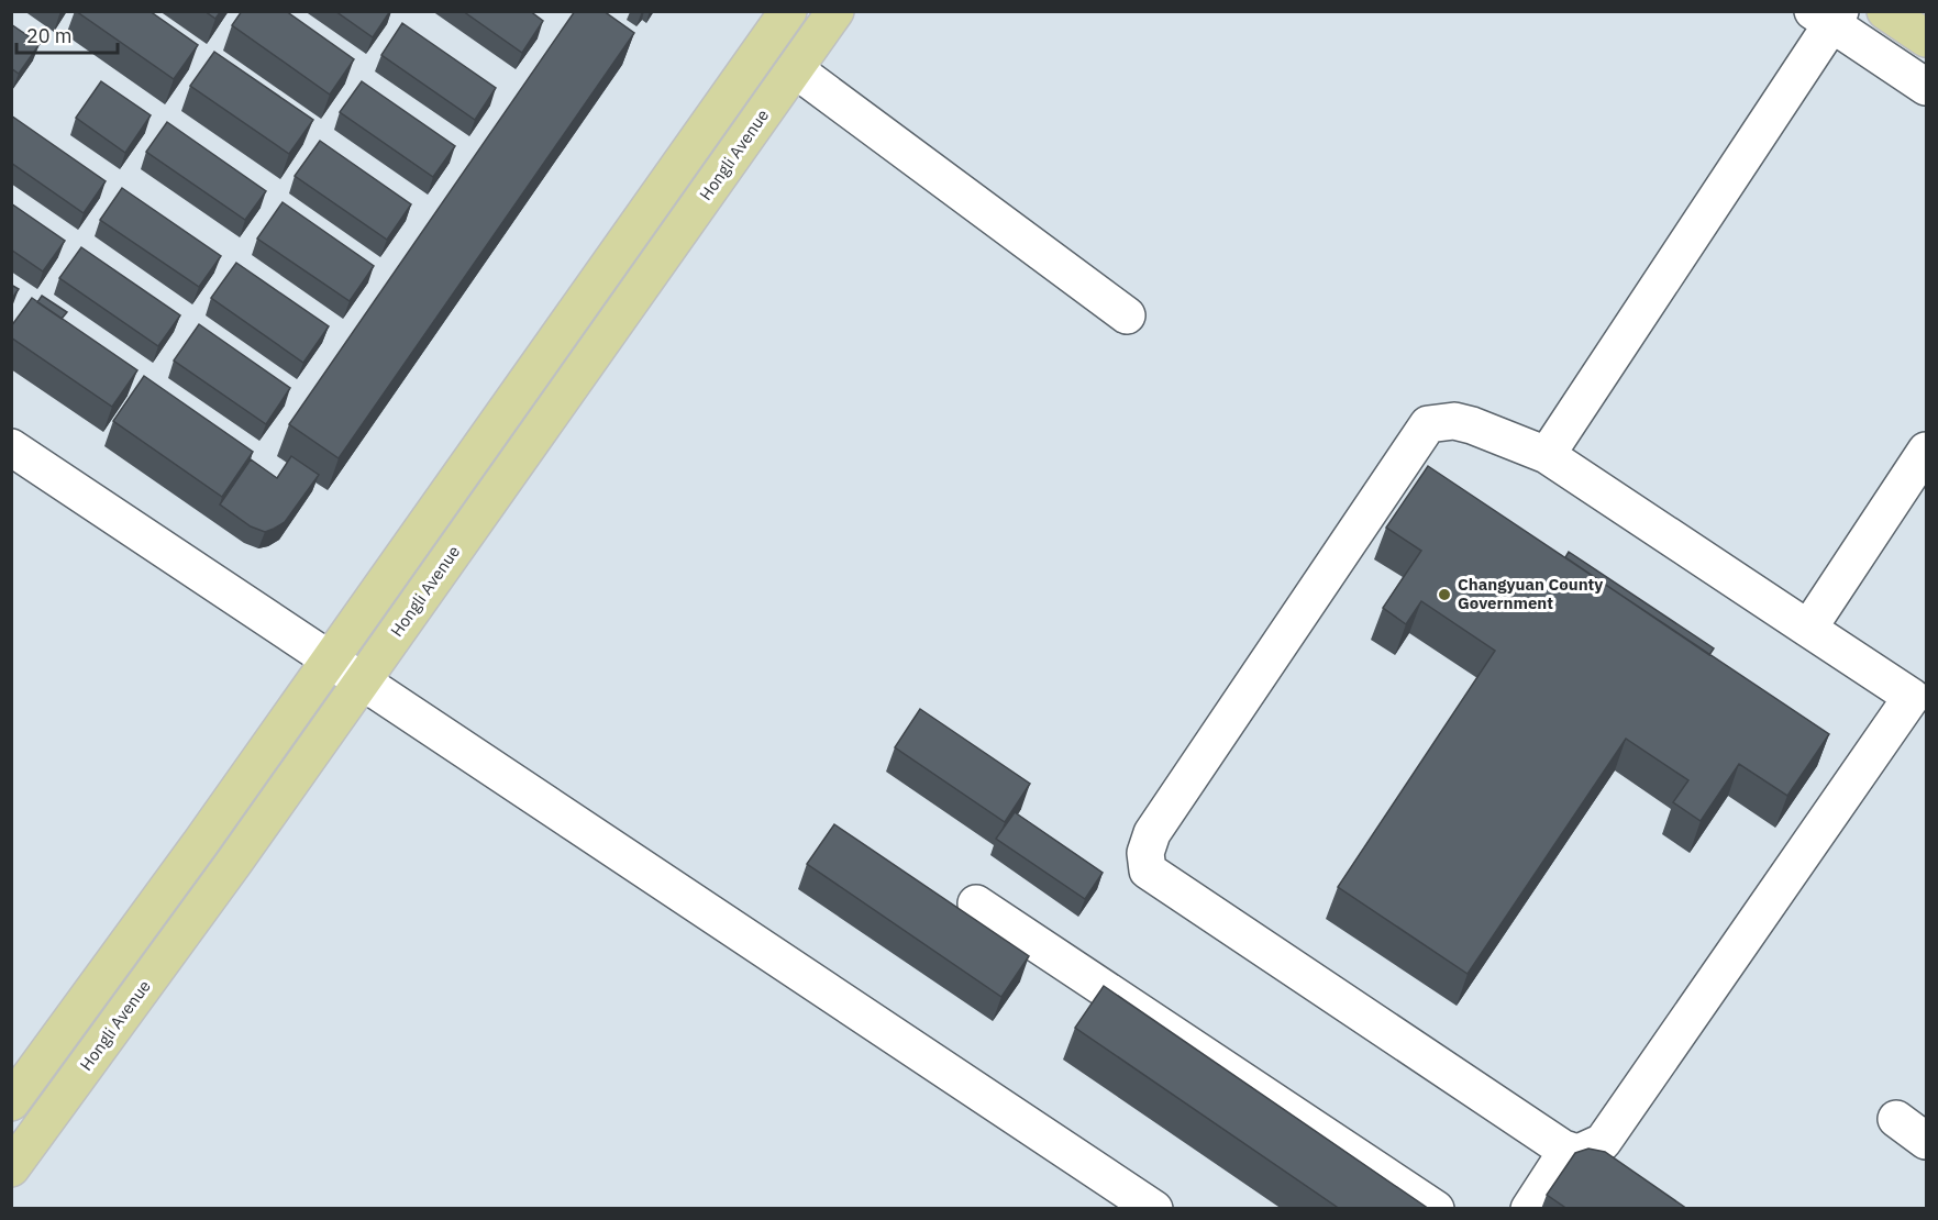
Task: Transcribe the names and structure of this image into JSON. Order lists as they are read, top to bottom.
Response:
{
  "streets": {
    "main road": ["Hongli Avenue"]
  },
  "places": ["Changyuan County Government"],
  "scale_bar": "20 m"
}
